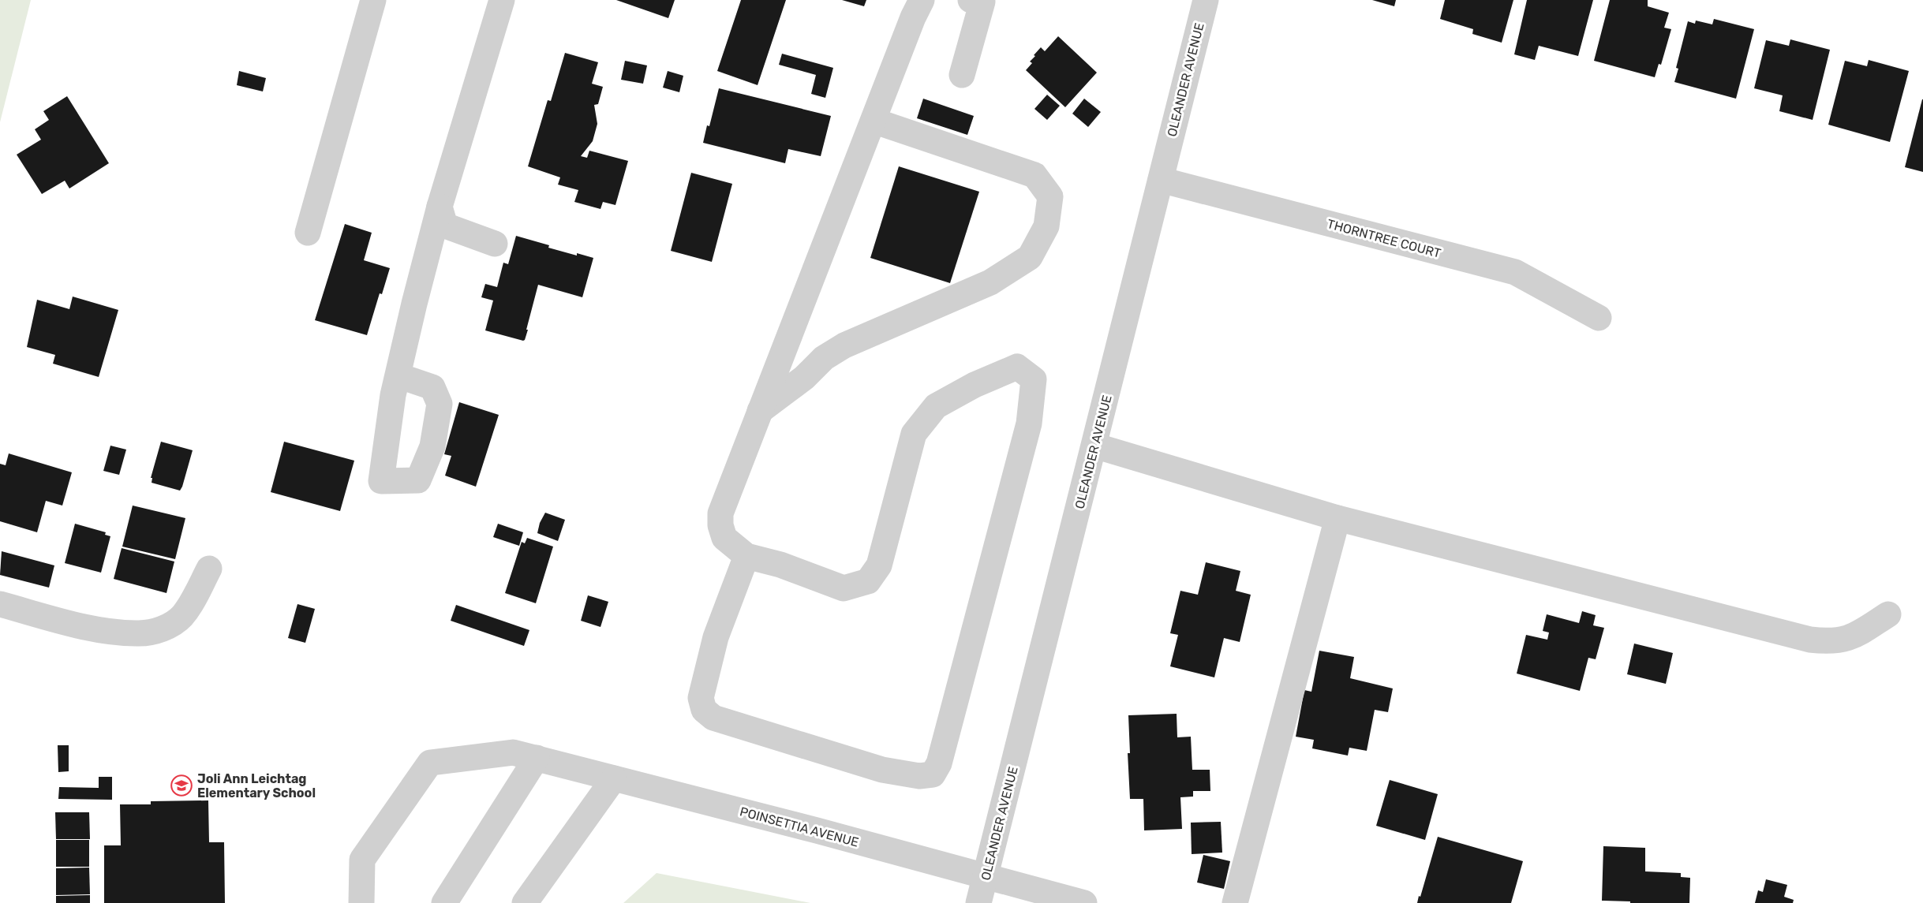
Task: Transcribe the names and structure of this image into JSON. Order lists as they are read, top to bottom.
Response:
{
  "streets": {
    "street": ["OLEANDER AVENUE", "THORNTREE COURT", "POINSETTIA AVENUE"]
  },
  "crossings": [
    ["OLEANDER AVENUE", "THORNTREE COURT"],
    ["OLEANDER AVENUE", "POINSETTIA AVENUE"]
  ],
  "places": {
    "school or university": ["Joli Ann Leichtag Elementary School"]
  }
}
